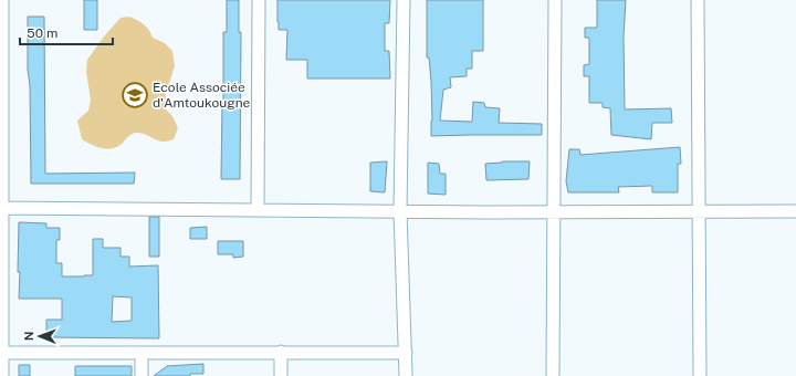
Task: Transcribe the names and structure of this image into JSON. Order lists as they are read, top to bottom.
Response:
{
  "places": {
    "school or university": ["Ecole Associée d'Amtoukougne"]
  },
  "scale_bar": "50 m",
  "north": "left"
}
